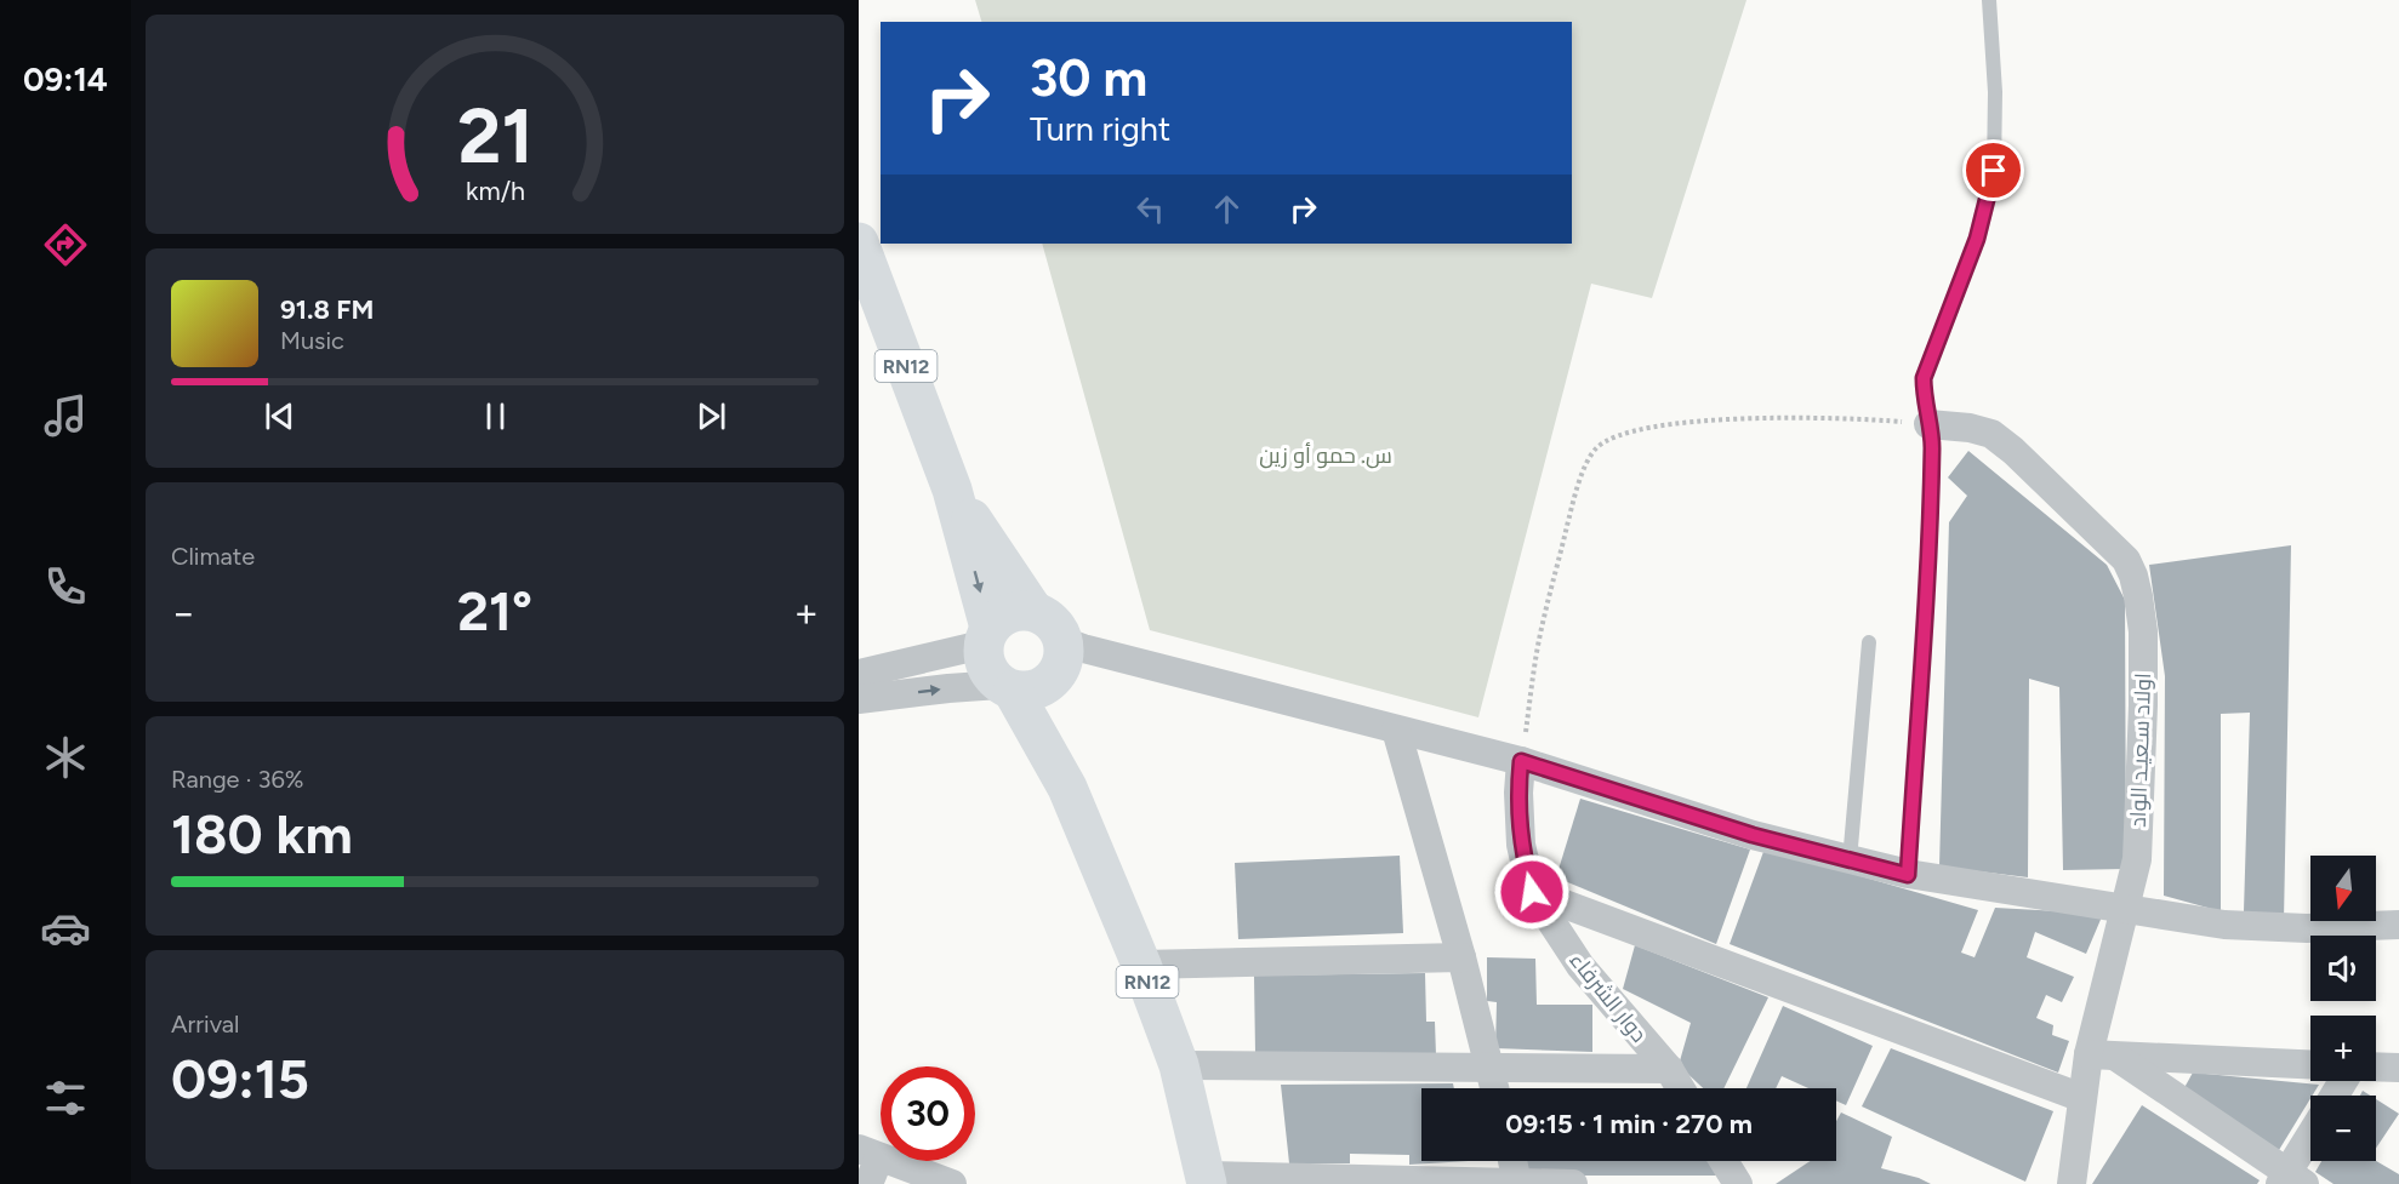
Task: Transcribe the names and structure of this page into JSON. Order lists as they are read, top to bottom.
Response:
{
  "streets": {
    "main road": ["RN12"],
    "street": ["اولاد سـعيـد الواد", "دوار الشرفاء"]
  },
  "parks": ["س. حمو أو زين"],
  "north": "bottom",
  "page": {
    "tabs": "09:14",
    "turn": ["30 m", "Turn right"],
    "song": ["91.8 FM", "Music"],
    "tile": [
      "Climate",
      ["Range · 36%", "180 km"],
      ["Arrival", "09:15"]
    ],
    "heat": ["−", "21°", "+"],
    "map_buttons": ["+", "−"],
    "limit": "30",
    "trip": "09:15 · 1 min · 270 m",
    "gauge": ["21", "km/h"]
  }
}
